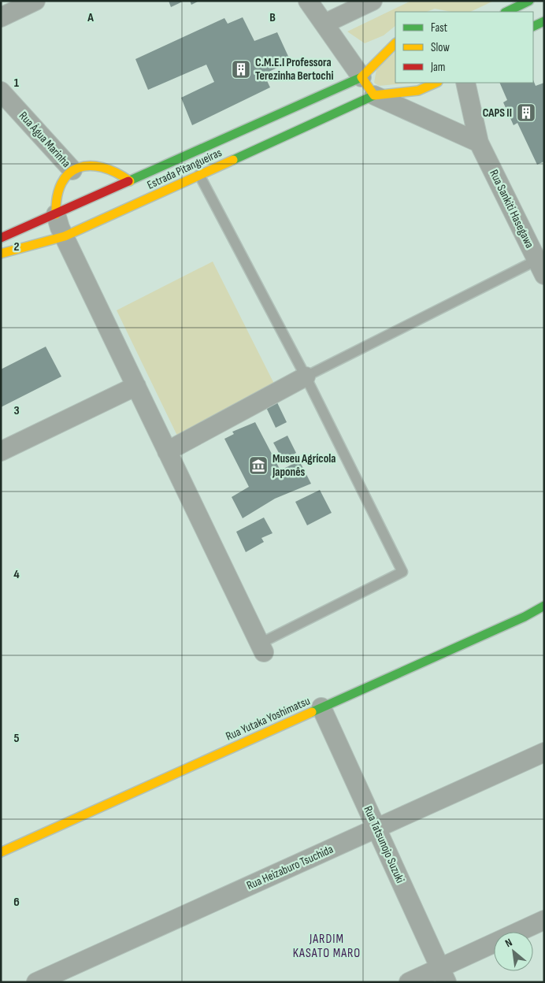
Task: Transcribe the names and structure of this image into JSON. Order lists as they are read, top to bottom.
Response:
{
  "streets": {
    "street": [
      "Rua Água Marinha",
      "Estrada Pitangueiras",
      "Rua Sankiti Hasegawa",
      "Rua Yutaka Yoshimatsu",
      "Rua Tatsunojo Suzuki",
      "Rua Heizaburo Tsuchida"
    ]
  },
  "crossings": [
    ["Rua Yutaka Yoshimatsu", "Rua Tatsunojo Suzuki"],
    ["Rua Tatsunojo Suzuki", "Rua Heizaburo Tsuchida"]
  ],
  "districts": ["JARDIM KASATO MARO"],
  "places": {
    "building": ["C.M.E.I Professora Terezinha Bertochi", "CAPS II"],
    "museum": ["Museu Agrícola Japonês"]
  },
  "legend": ["Fast", "Slow", "Jam"],
  "north": "top left",
  "grid": {
    "columns": ["A", "B"],
    "rows": [
      "1",
      "2",
      "3",
      "4",
      "5",
      "6"
    ]
  }
}
